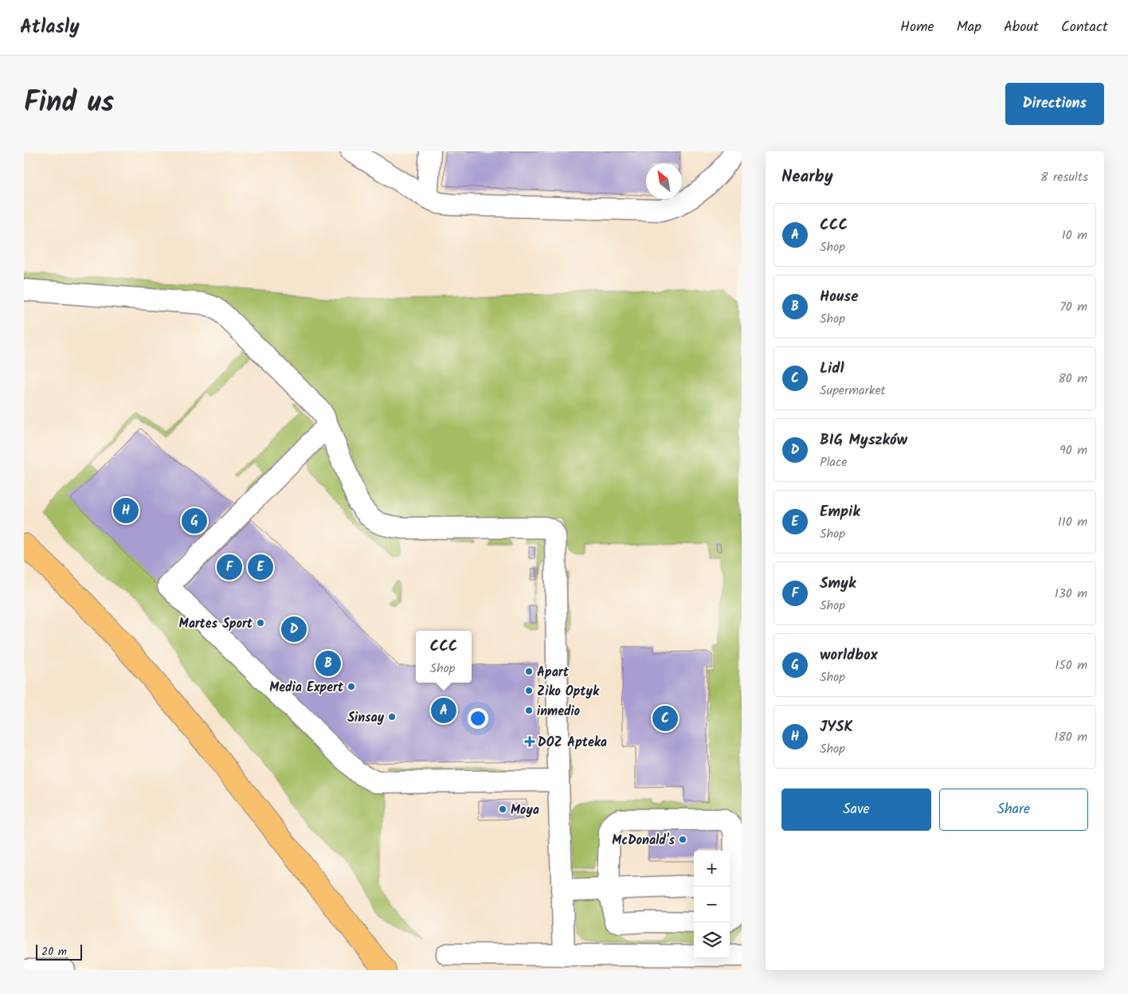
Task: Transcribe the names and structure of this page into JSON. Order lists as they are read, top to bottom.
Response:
{
  "places": {
    "other": [
      "Martes Sport",
      "Apart",
      "Media Expert",
      "Ziko Optyk",
      "inmedio",
      "Sinsay",
      "Moya",
      "McDonald's"
    ],
    "health": ["DOZ Apteka"]
  },
  "scale_bar": "20 m",
  "north": "top left",
  "page": {
    "header": "Atlasly",
    "nav": [
      "Home",
      "Map",
      "About",
      "Contact"
    ],
    "title": "Find us",
    "buttons": [
      "Directions",
      ["Save", "Share"]
    ],
    "heading": ["Nearby", "8 results"],
    "list": [
      {
        "mark": "A",
        "name": "CCC",
        "note": "Shop",
        "value": "10 m"
      },
      {
        "mark": "B",
        "name": "House",
        "note": "Shop",
        "value": "70 m"
      },
      {
        "mark": "C",
        "name": "Lidl",
        "note": "Supermarket",
        "value": "80 m"
      },
      {
        "mark": "D",
        "name": "BIG Myszków",
        "note": "Place",
        "value": "90 m"
      },
      {
        "mark": "E",
        "name": "Empik",
        "note": "Shop",
        "value": "110 m"
      },
      {
        "mark": "F",
        "name": "Smyk",
        "note": "Shop",
        "value": "130 m"
      },
      {
        "mark": "G",
        "name": "worldbox",
        "note": "Shop",
        "value": "150 m"
      },
      {
        "mark": "H",
        "name": "JYSK",
        "note": "Shop",
        "value": "180 m"
      }
    ],
    "pins": [
      "H",
      "G",
      "E",
      "F",
      "D",
      "B",
      "A",
      "C"
    ],
    "popup": ["CCC", "Shop"],
    "map_buttons": ["+", "−"],
    "scale": "20 m"
  }
}
